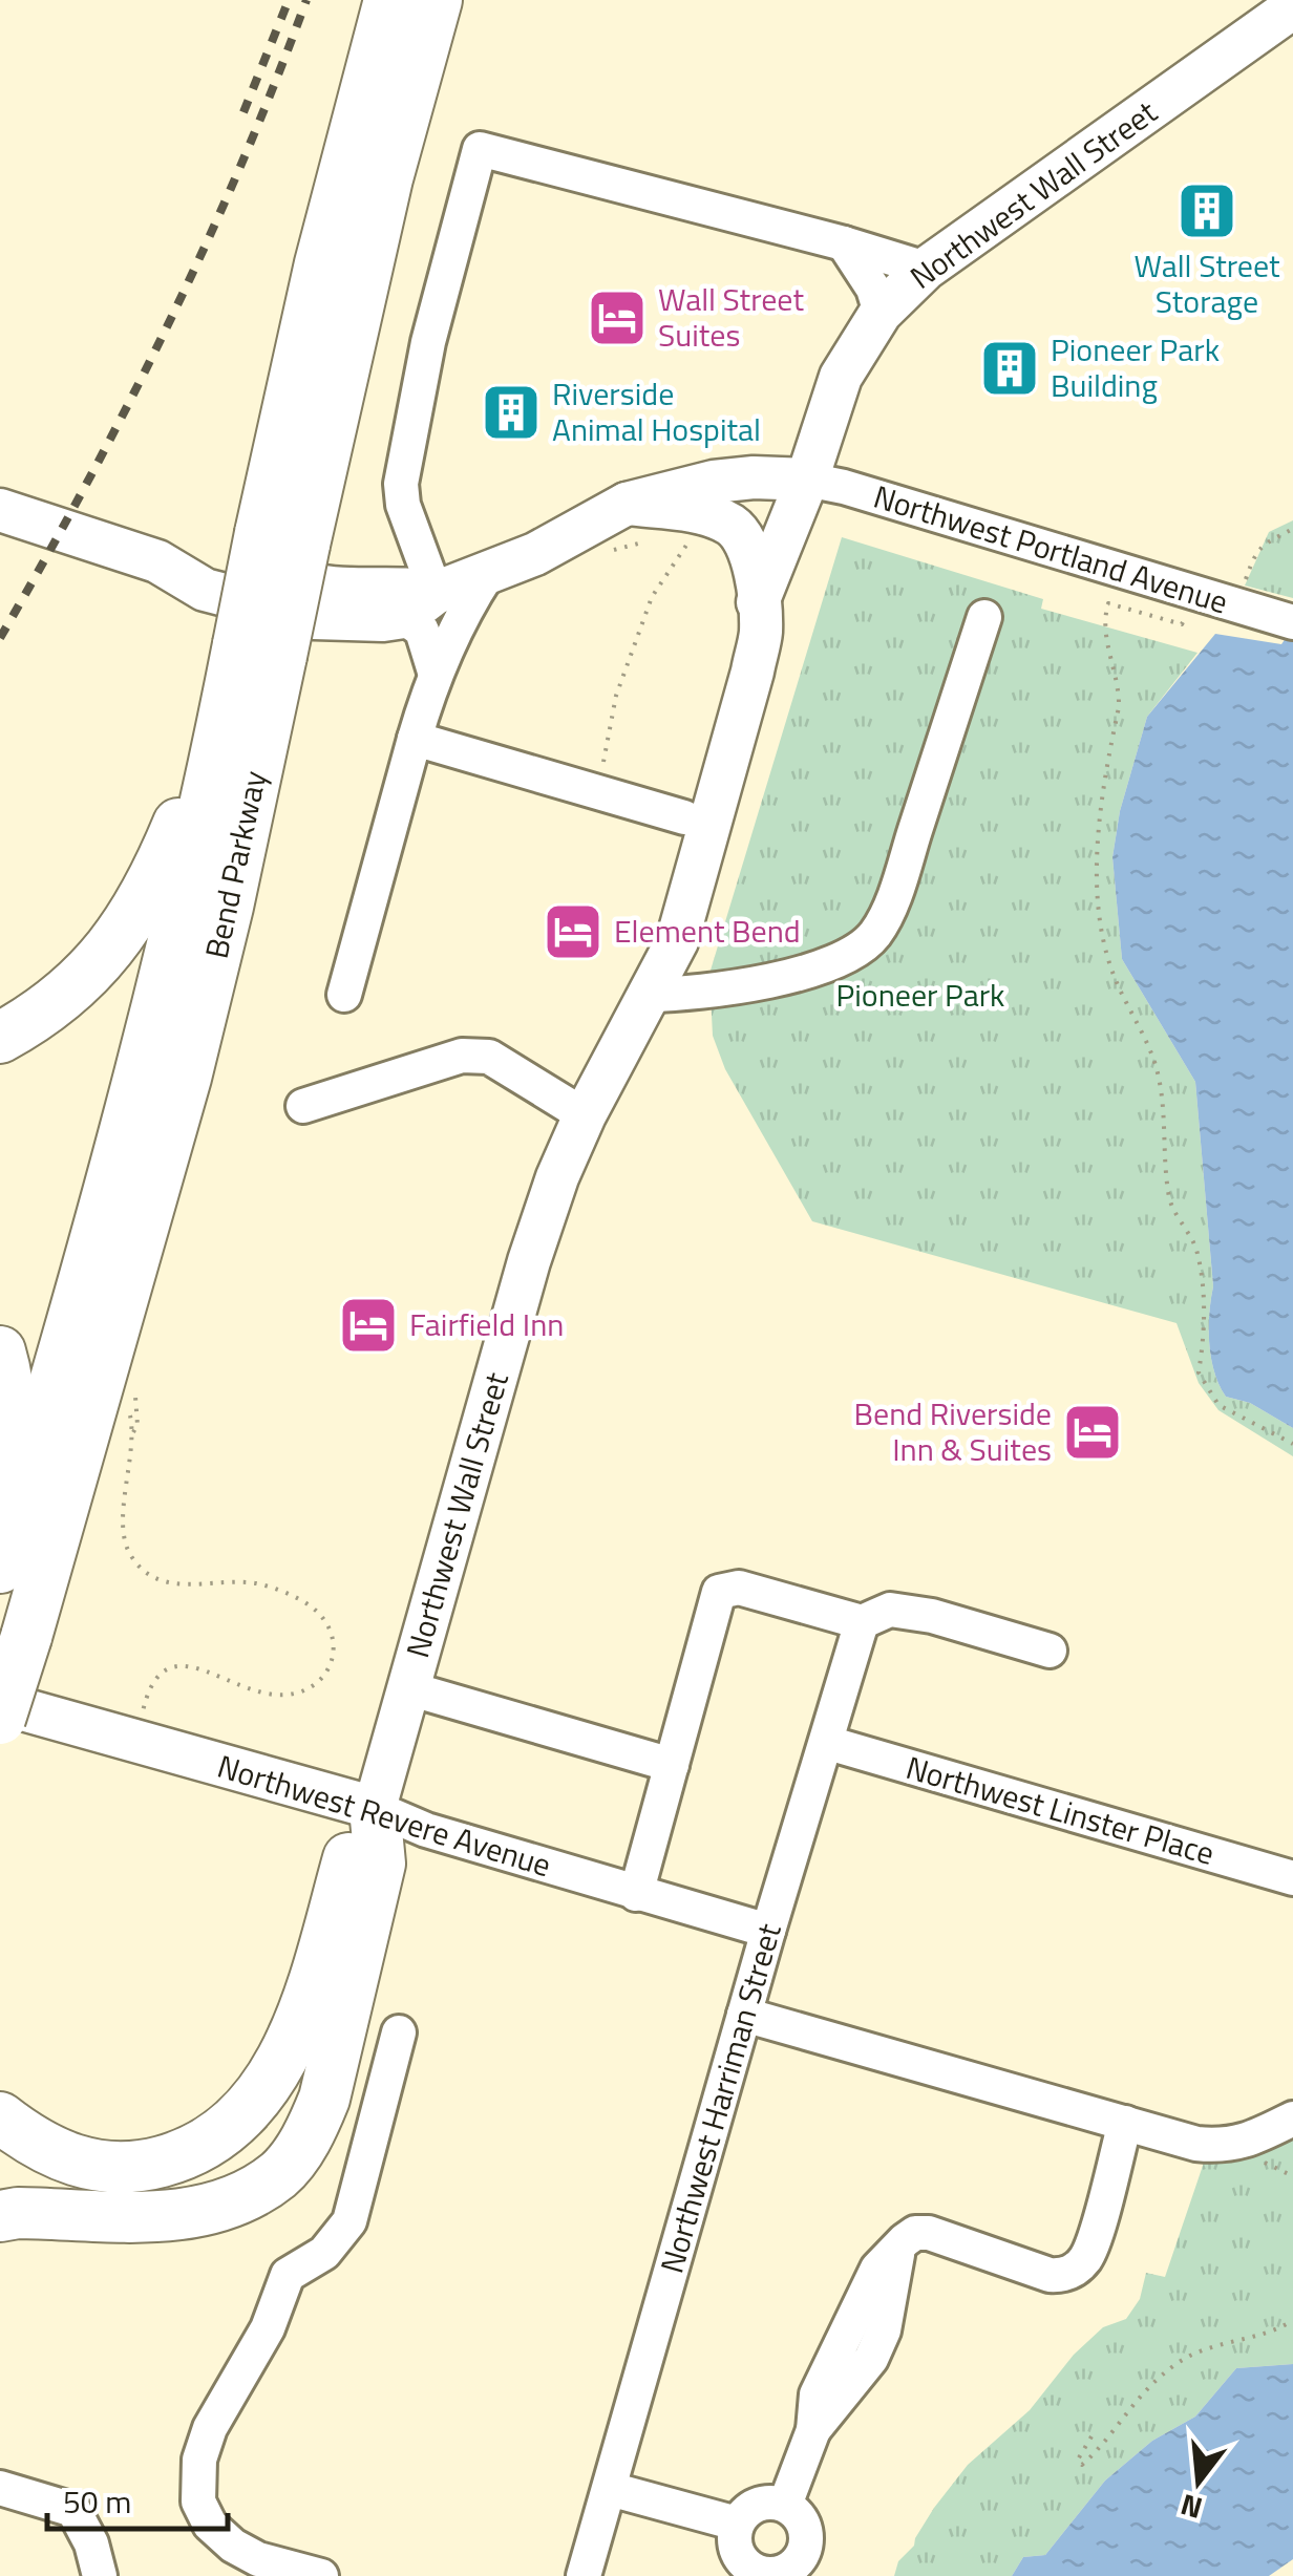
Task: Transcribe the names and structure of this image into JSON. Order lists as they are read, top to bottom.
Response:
{
  "streets": {
    "highway": ["Bend Parkway"],
    "main road": ["Northwest Wall Street", "Northwest Revere Avenue"],
    "street": ["Northwest Portland Avenue", "Northwest Linster Place", "Northwest Harriman Street"]
  },
  "crossings": [
    ["Northwest Wall Street", "Northwest Portland Avenue"],
    ["Northwest Wall Street", "Northwest Revere Avenue"],
    ["Northwest Linster Place", "Northwest Harriman Street"],
    ["Northwest Revere Avenue", "Northwest Harriman Street"]
  ],
  "parks": ["Pioneer Park"],
  "places": {
    "building": ["Wall Street Storage", "Pioneer Park Building", "Riverside Animal Hospital"],
    "hotel": [
      "Wall Street Suites",
      "Element Bend",
      "Fairfield Inn",
      "Bend Riverside Inn & Suites"
    ]
  },
  "scale_bar": "50 m",
  "north": "bottom"
}
